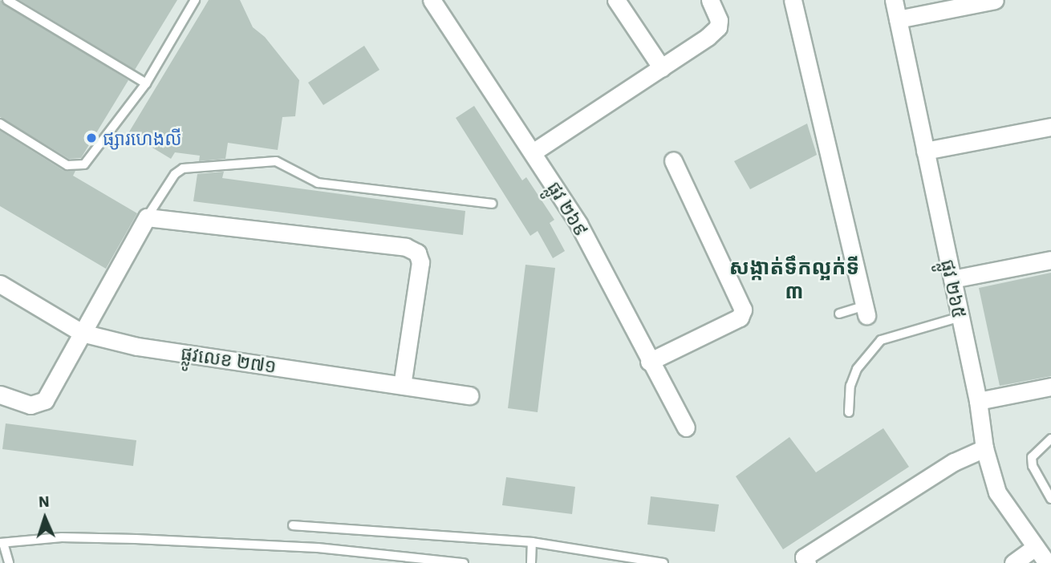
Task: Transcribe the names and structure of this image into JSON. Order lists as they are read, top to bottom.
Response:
{
  "streets": {
    "street": ["ផ្លូវ ២៦៩", "ផ្លូវ ២៦៥", "ផ្លូវលេខ ២៧១"]
  },
  "districts": ["សង្កាត់ទឹកល្អក់ទី ៣"],
  "places": ["ផ្សារហេងលី"],
  "north": "top"
}
